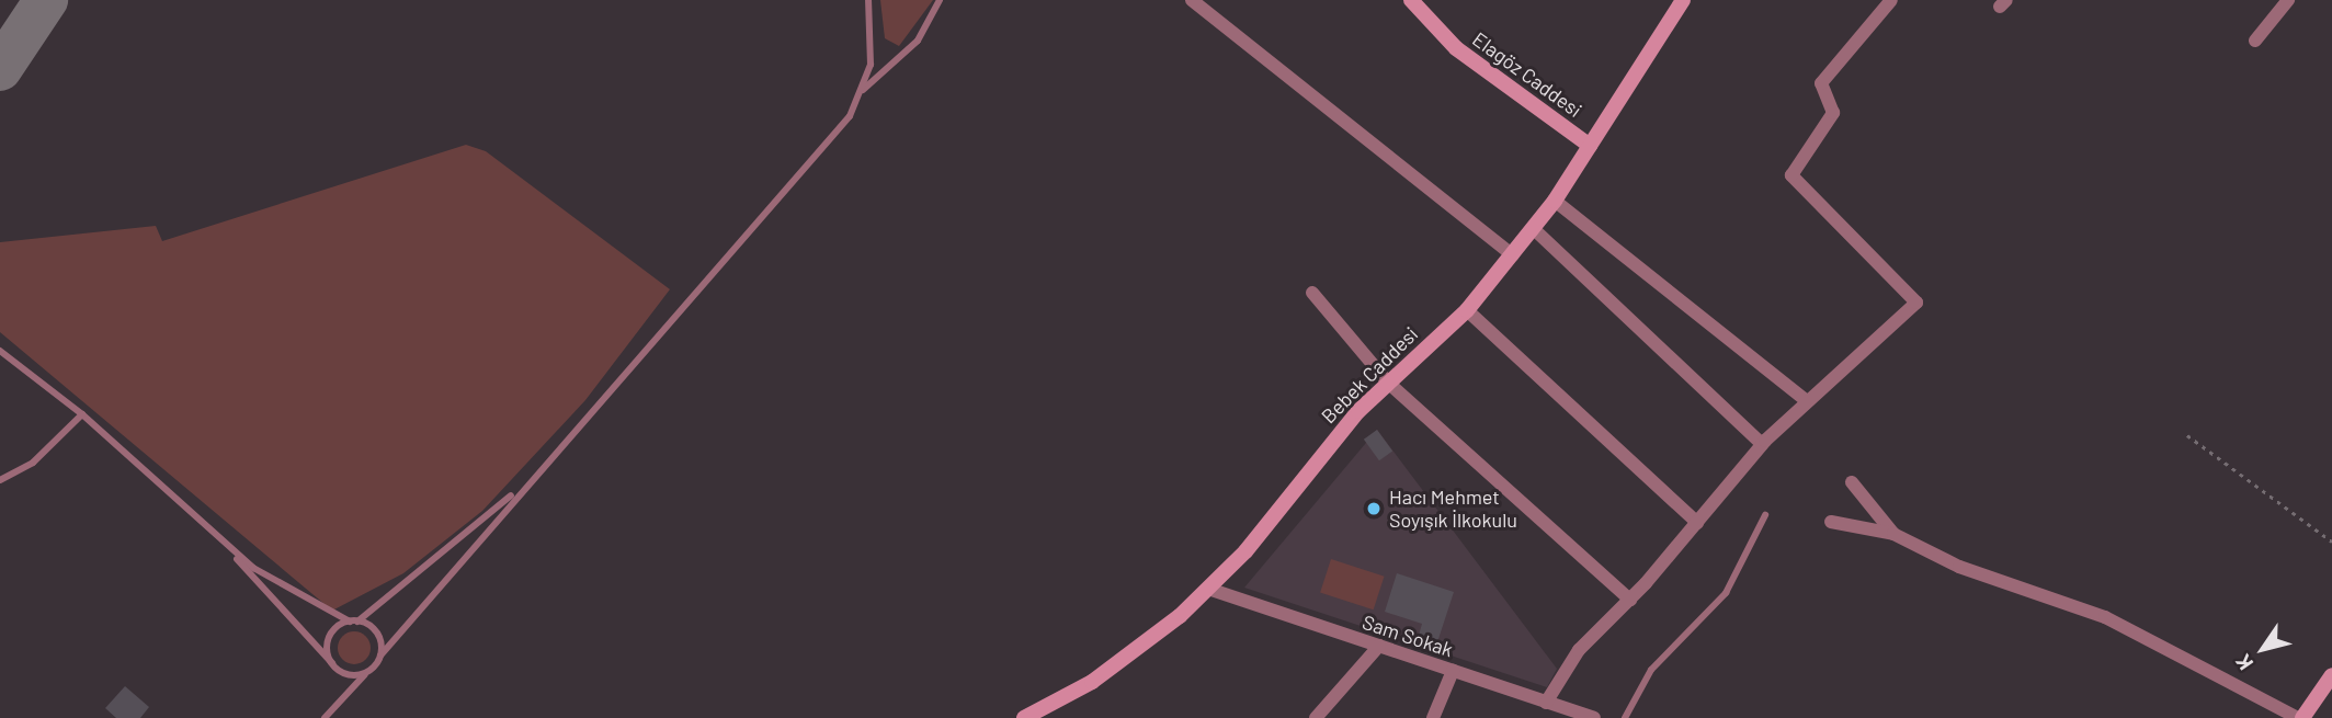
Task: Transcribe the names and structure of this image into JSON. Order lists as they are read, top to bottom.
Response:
{
  "streets": {
    "street": ["Elagöz Caddesi", "Bebek Caddesi", "Sam Sokak"]
  },
  "crossings": [
    ["Elagöz Caddesi", "Bebek Caddesi"],
    ["Bebek Caddesi", "Sam Sokak"]
  ],
  "places": ["Hacı Mehmet Soyışık İlkokulu"],
  "north": "bottom left"
}
